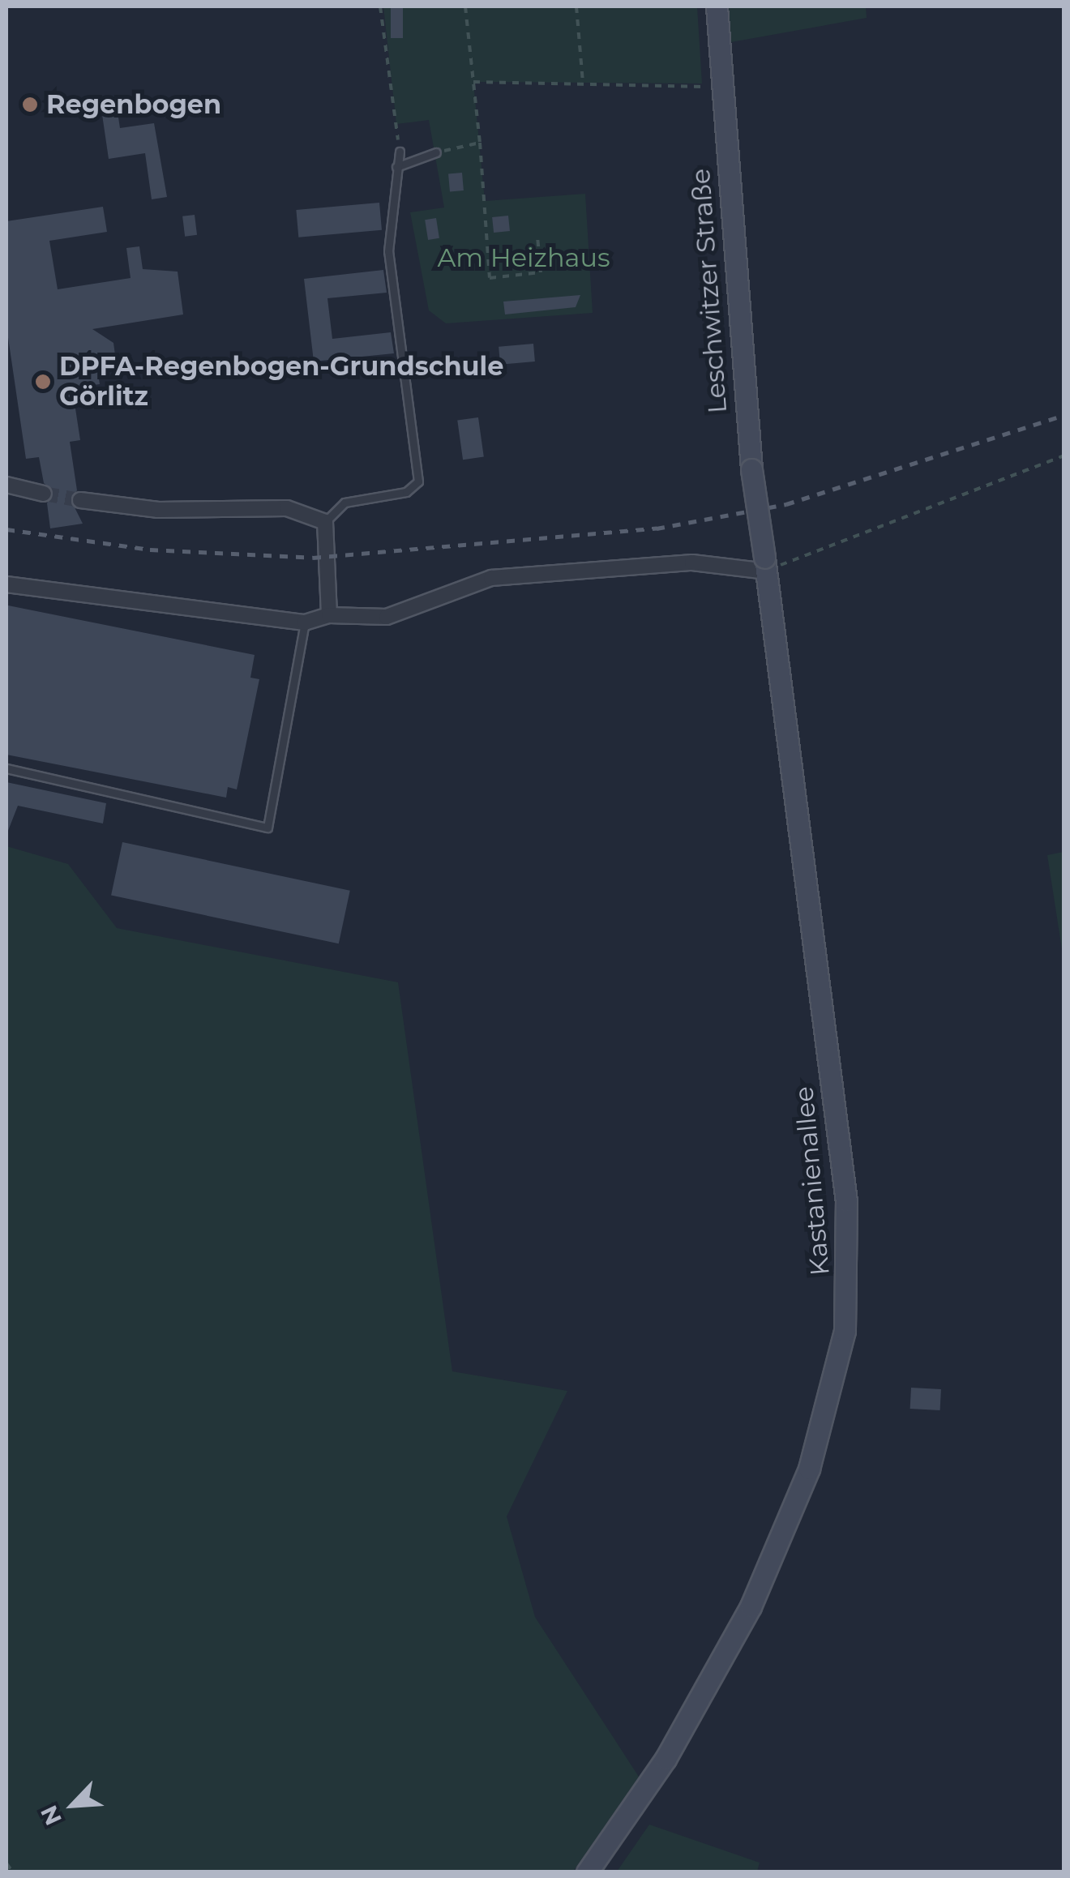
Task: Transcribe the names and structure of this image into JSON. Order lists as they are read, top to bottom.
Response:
{
  "streets": {
    "street": ["Leschwitzer Straße", "Kastanienallee"]
  },
  "crossings": [
    ["Leschwitzer Straße", "Kastanienallee"]
  ],
  "parks": ["Am Heizhaus"],
  "places": ["Regenbogen", "DPFA-Regenbogen-Grundschule Görlitz"],
  "north": "bottom left"
}
